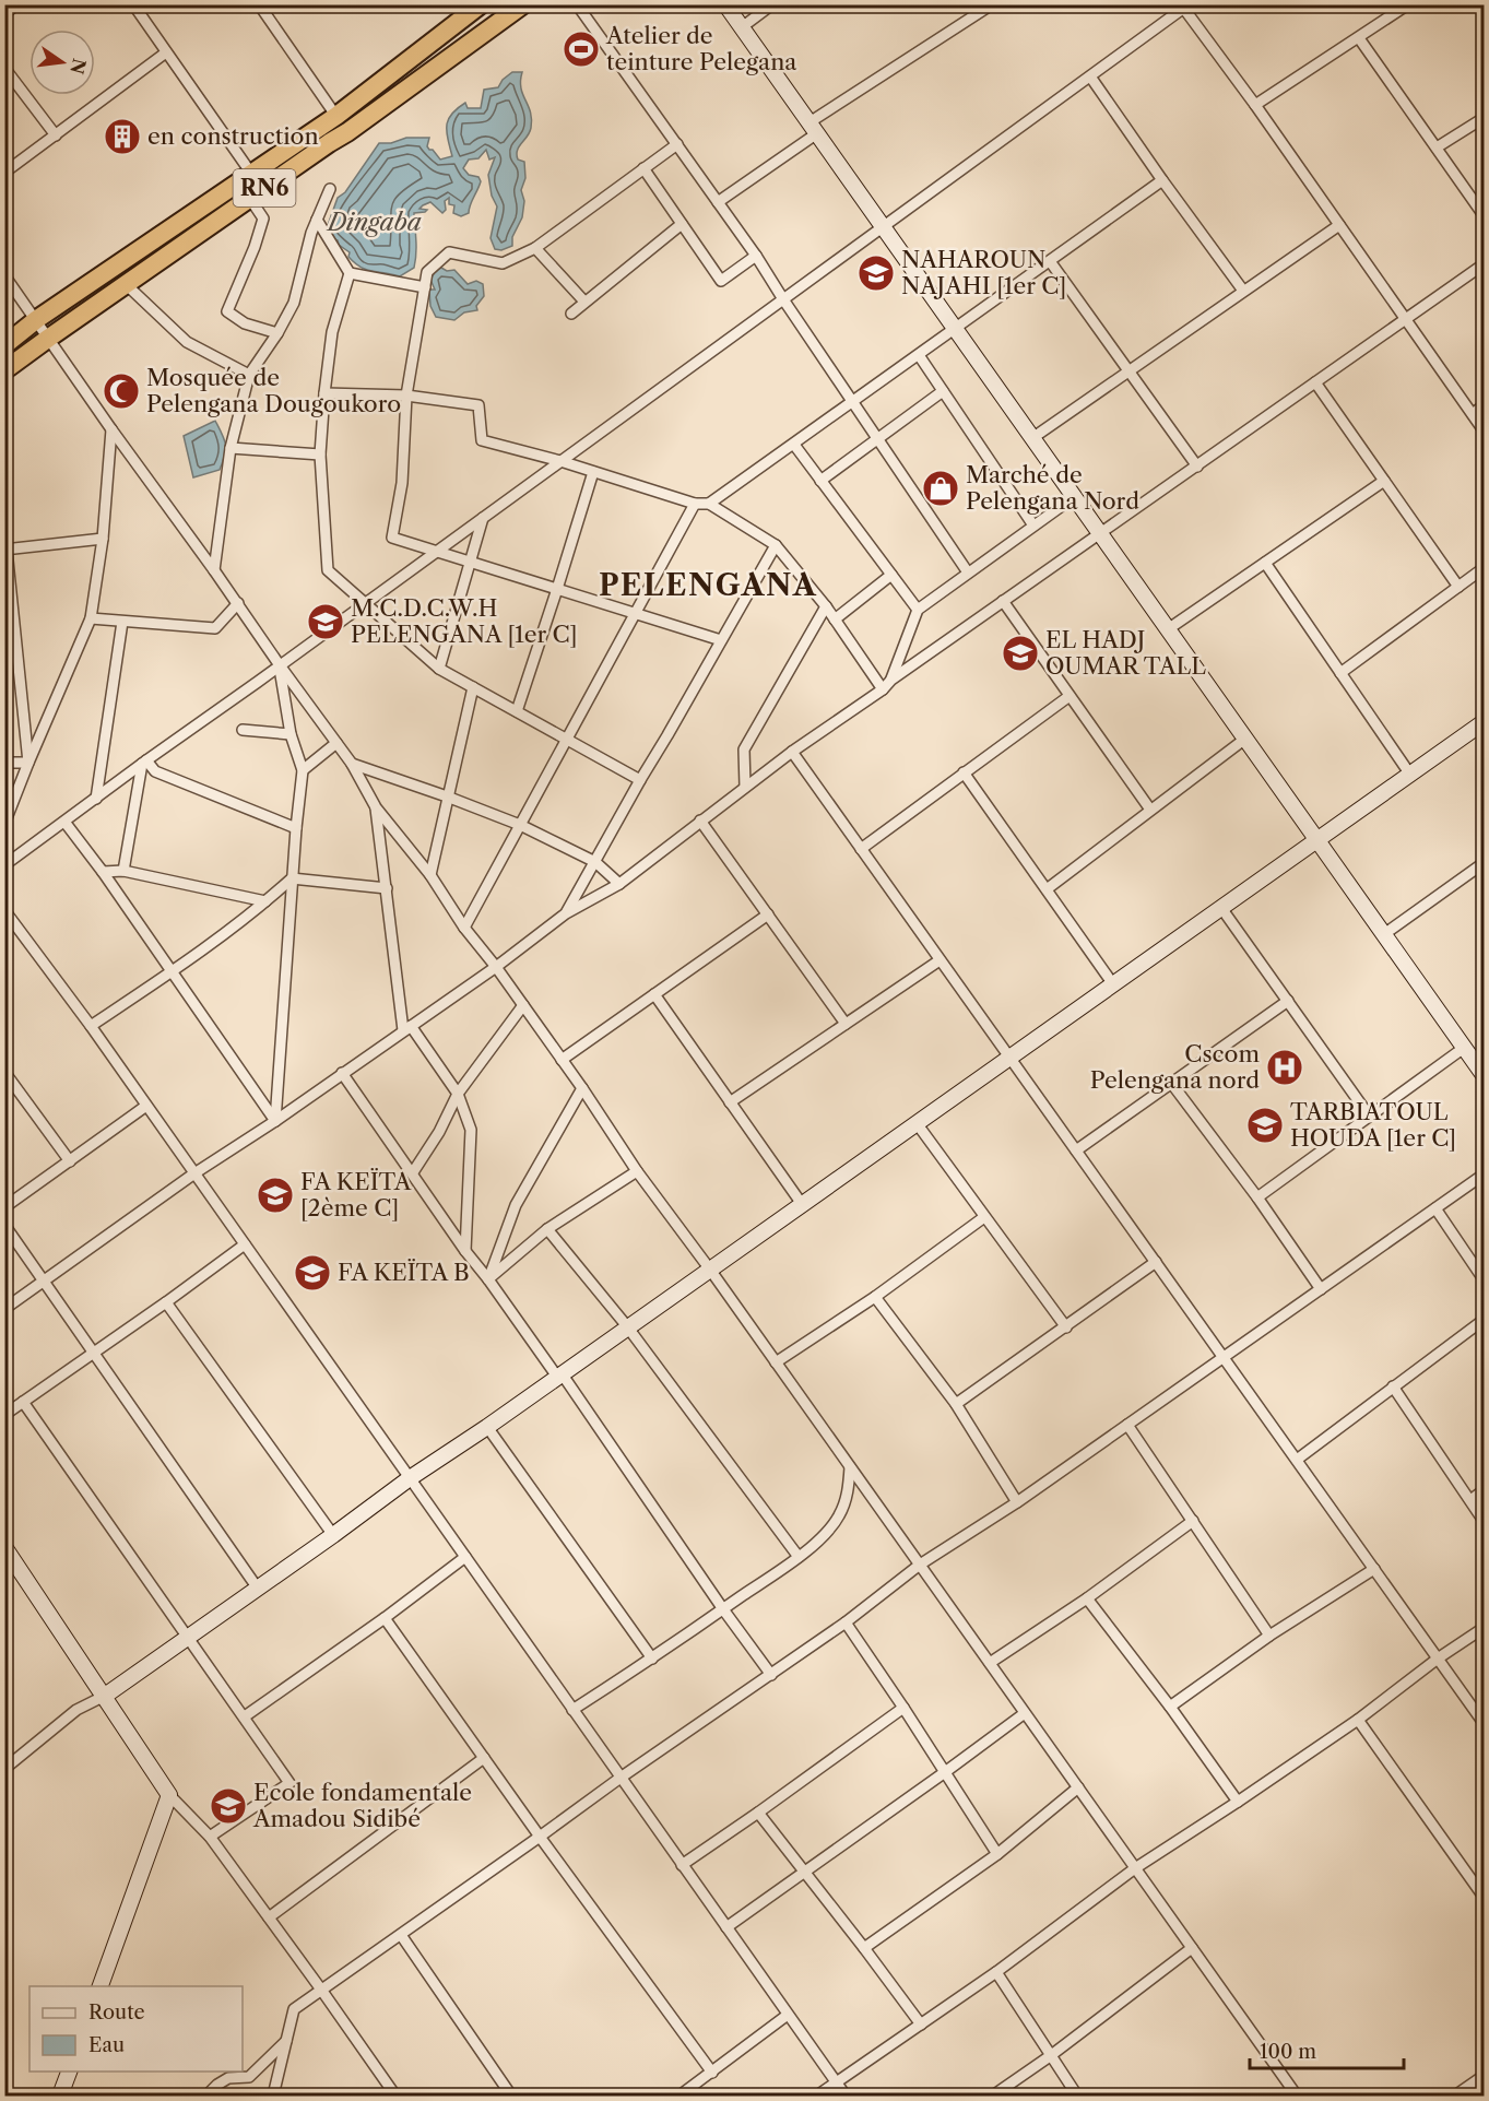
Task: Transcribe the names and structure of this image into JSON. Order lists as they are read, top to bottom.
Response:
{
  "streets": {
    "highway": ["RN6"]
  },
  "districts": ["PELENGANA"],
  "water": ["Dingaba"],
  "places": {
    "sports": ["Atelier de teinture Pelegana"],
    "building": ["en construction"],
    "school or university": [
      "NAHAROUN NAJAHI [1er C]",
      "M.C.D.C.W.H PELENGANA [1er C]",
      "EL HADJ OUMAR TALL",
      "TARBIATOUL HOUDA [1er C]",
      "FA KEÏTA [2ème C]",
      "FA KEÏTA B",
      "Ecole fondamentale Amadou Sidibé"
    ],
    "mosque": ["Mosquée de Pelengana Dougoukoro"],
    "shop": ["Marché de Pelengana Nord"],
    "hospital": ["Cscom Pelengana nord"]
  },
  "legend": ["Route", "Eau"],
  "scale_bar": "100 m",
  "north": "right"
}
